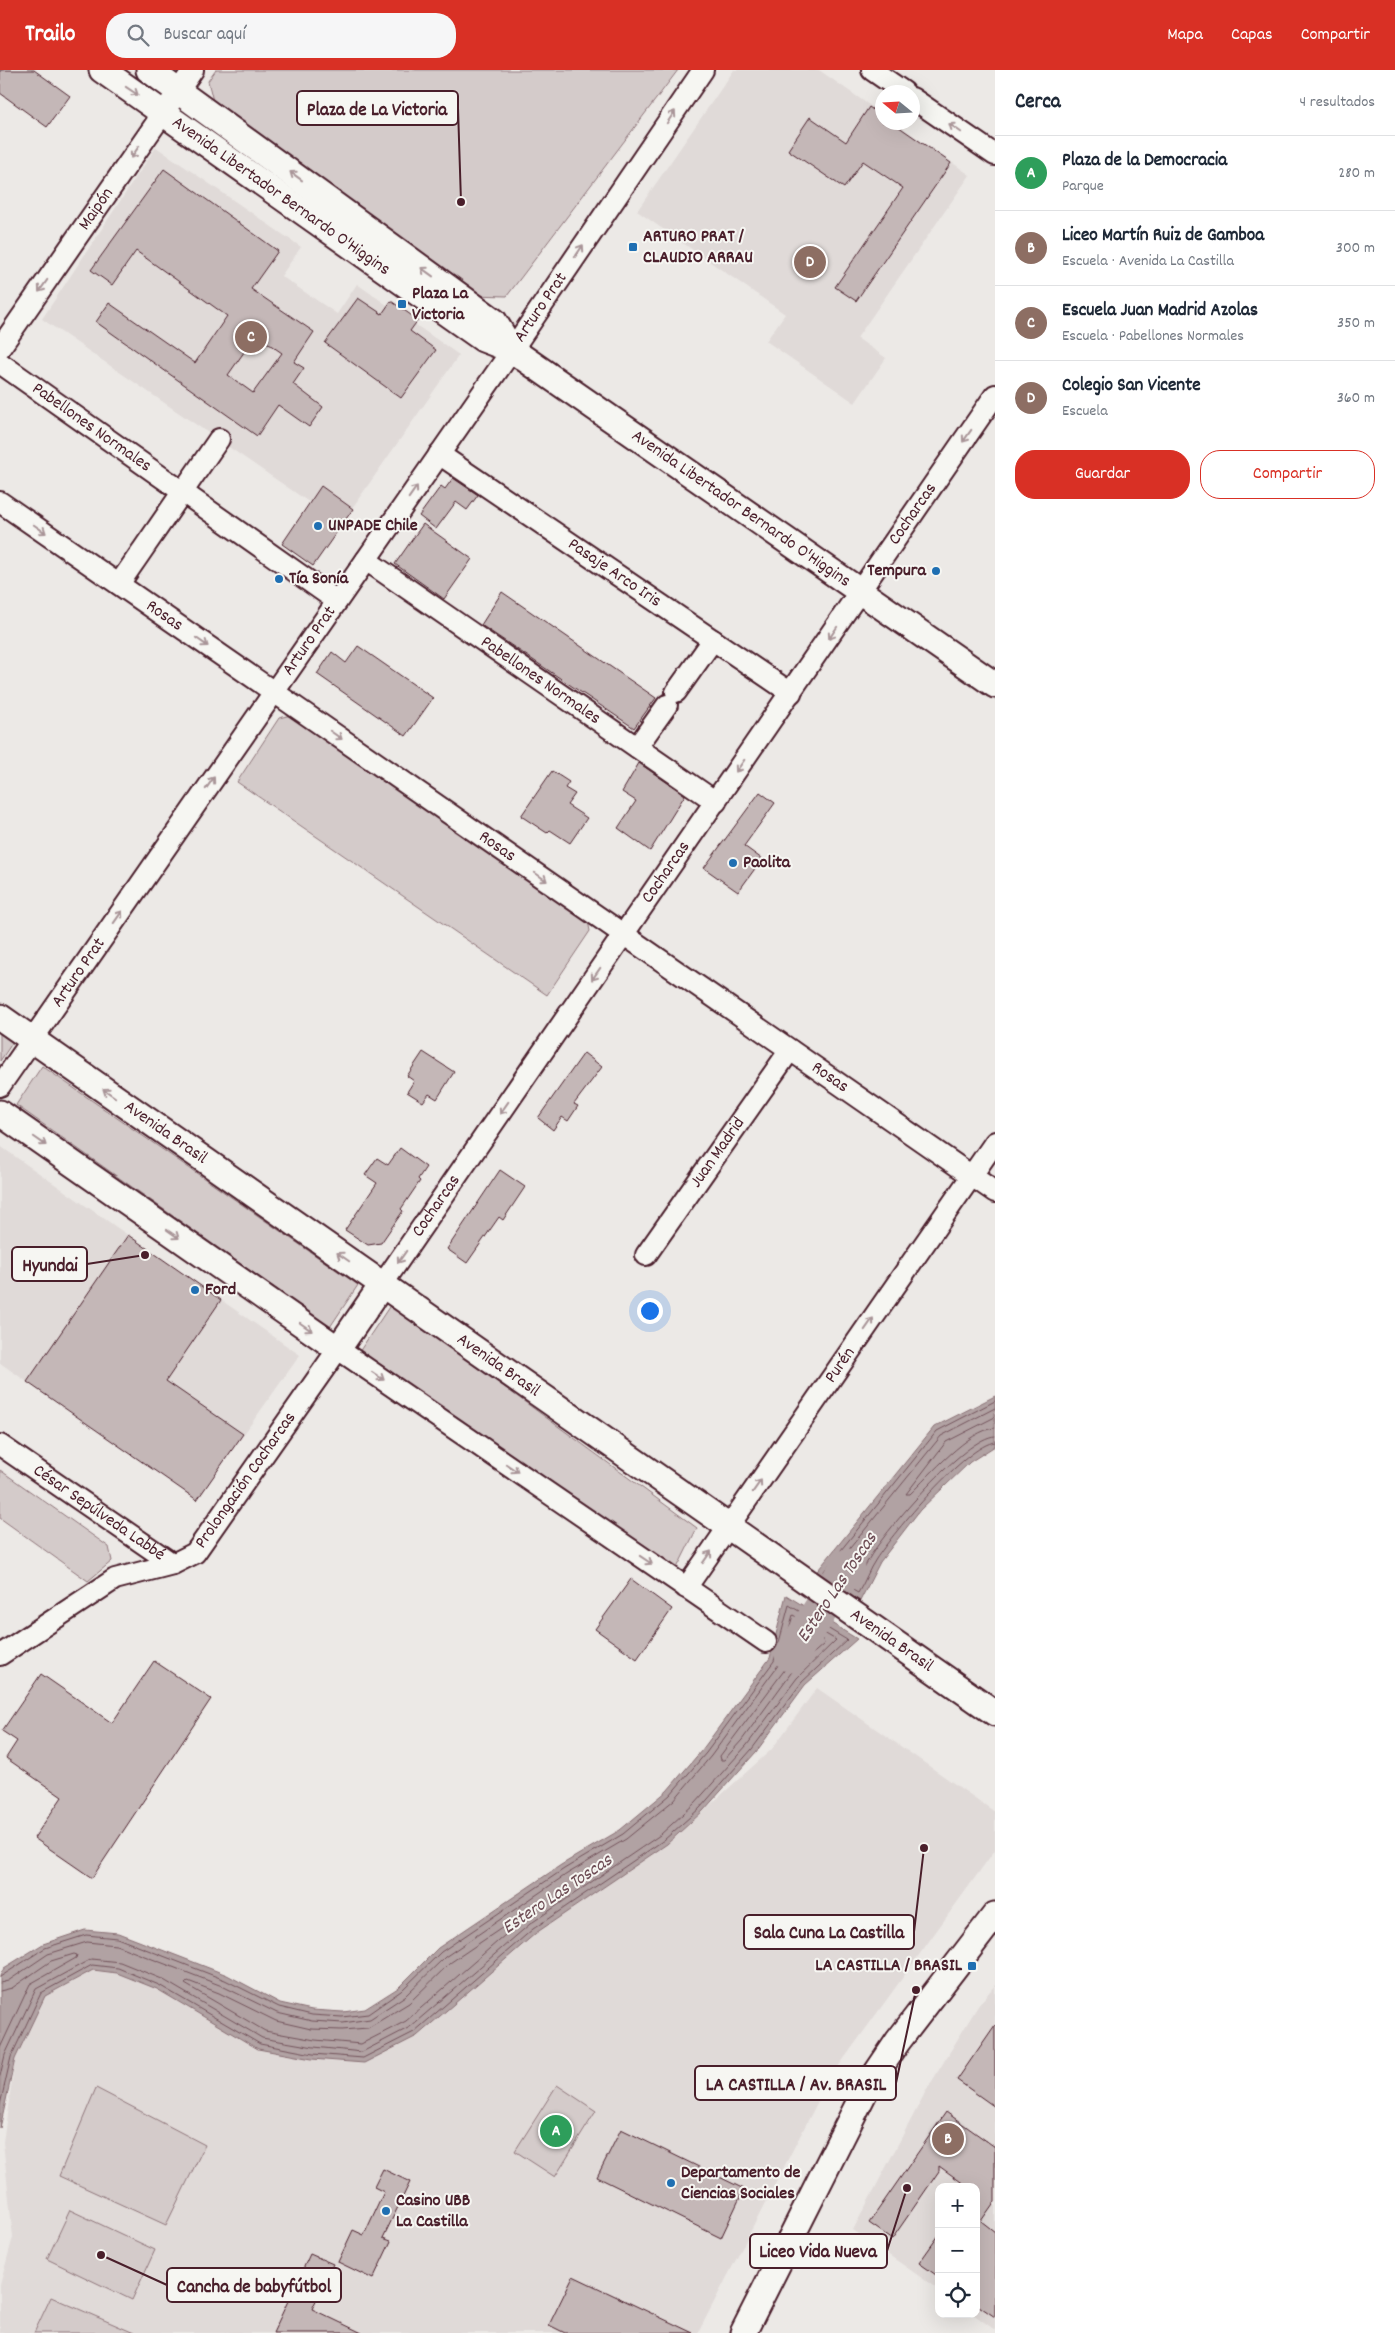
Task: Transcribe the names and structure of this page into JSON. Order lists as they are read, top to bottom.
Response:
{
  "streets": {
    "main road": ["Avenida Libertador Bernardo O'Higgins", "Cocharcas", "Avenida Brasil"],
    "street": [
      "Maipón",
      "Arturo Prat",
      "Pabellones Normales",
      "Pasaje Arco Iris",
      "Rosas",
      "Juan Madrid",
      "Purén",
      "Prolongación Cocharcas",
      "César Sepúlveda Labbé"
    ]
  },
  "crossings": [
    ["Avenida Libertador Bernardo O'Higgins", "Maipón"],
    ["Avenida Libertador Bernardo O'Higgins", "Arturo Prat"],
    ["Avenida Libertador Bernardo O'Higgins", "Cocharcas"],
    ["Arturo Prat", "Pabellones Normales"],
    ["Arturo Prat", "Pasaje Arco Iris"],
    ["Arturo Prat", "Rosas"],
    ["Arturo Prat", "Avenida Brasil"],
    ["Pabellones Normales", "Cocharcas"],
    ["Cocharcas", "Pasaje Arco Iris"],
    ["Cocharcas", "Rosas"],
    ["Cocharcas", "Avenida Brasil"],
    ["Cocharcas", "Prolongación Cocharcas"],
    ["Rosas", "Juan Madrid"],
    ["Rosas", "Purén"],
    ["Avenida Brasil", "Purén"],
    ["Prolongación Cocharcas", "César Sepúlveda Labbé"]
  ],
  "one_way": [
    "Maipón",
    "Arturo Prat",
    "Cocharcas",
    "Rosas",
    "Purén"
  ],
  "water": ["Estero Las Toscas"],
  "places": {
    "other": [
      "Plaza de La Victoria",
      "UNPADE Chile",
      "Tempura",
      "Tía Sonía",
      "Paolita",
      "Hyundai",
      "Ford",
      "Sala Cuna La Castilla",
      "LA CASTILLA / Av. BRASIL",
      "Departamento de Ciencias Sociales",
      "Liceo Vida Nueva",
      "Casino UBB La Castilla",
      "Cancha de babyfútbol"
    ],
    "transit": ["ARTURO PRAT / CLAUDIO ARRAU", "Plaza La Victoria", "LA CASTILLA / BRASIL"]
  },
  "north": "left",
  "page": {
    "header": "Trailo",
    "search": "Buscar aquí",
    "nav": ["Mapa", "Capas", "Compartir"],
    "heading": ["Cerca", "4 resultados"],
    "list": [
      {
        "mark": "A",
        "name": "Plaza de la Democracia",
        "note": "Parque",
        "value": "280 m"
      },
      {
        "mark": "B",
        "name": "Liceo Martín Ruiz de Gamboa",
        "note": "Escuela · Avenida La Castilla",
        "value": "300 m"
      },
      {
        "mark": "C",
        "name": "Escuela Juan Madrid Azolas",
        "note": "Escuela · Pabellones Normales",
        "value": "350 m"
      },
      {
        "mark": "D",
        "name": "Colegio San Vicente",
        "note": "Escuela",
        "value": "360 m"
      }
    ],
    "pins": [
      "D",
      "C",
      "A",
      "B"
    ],
    "buttons": ["Guardar", "Compartir"],
    "map_buttons": ["+", "−"]
  }
}
